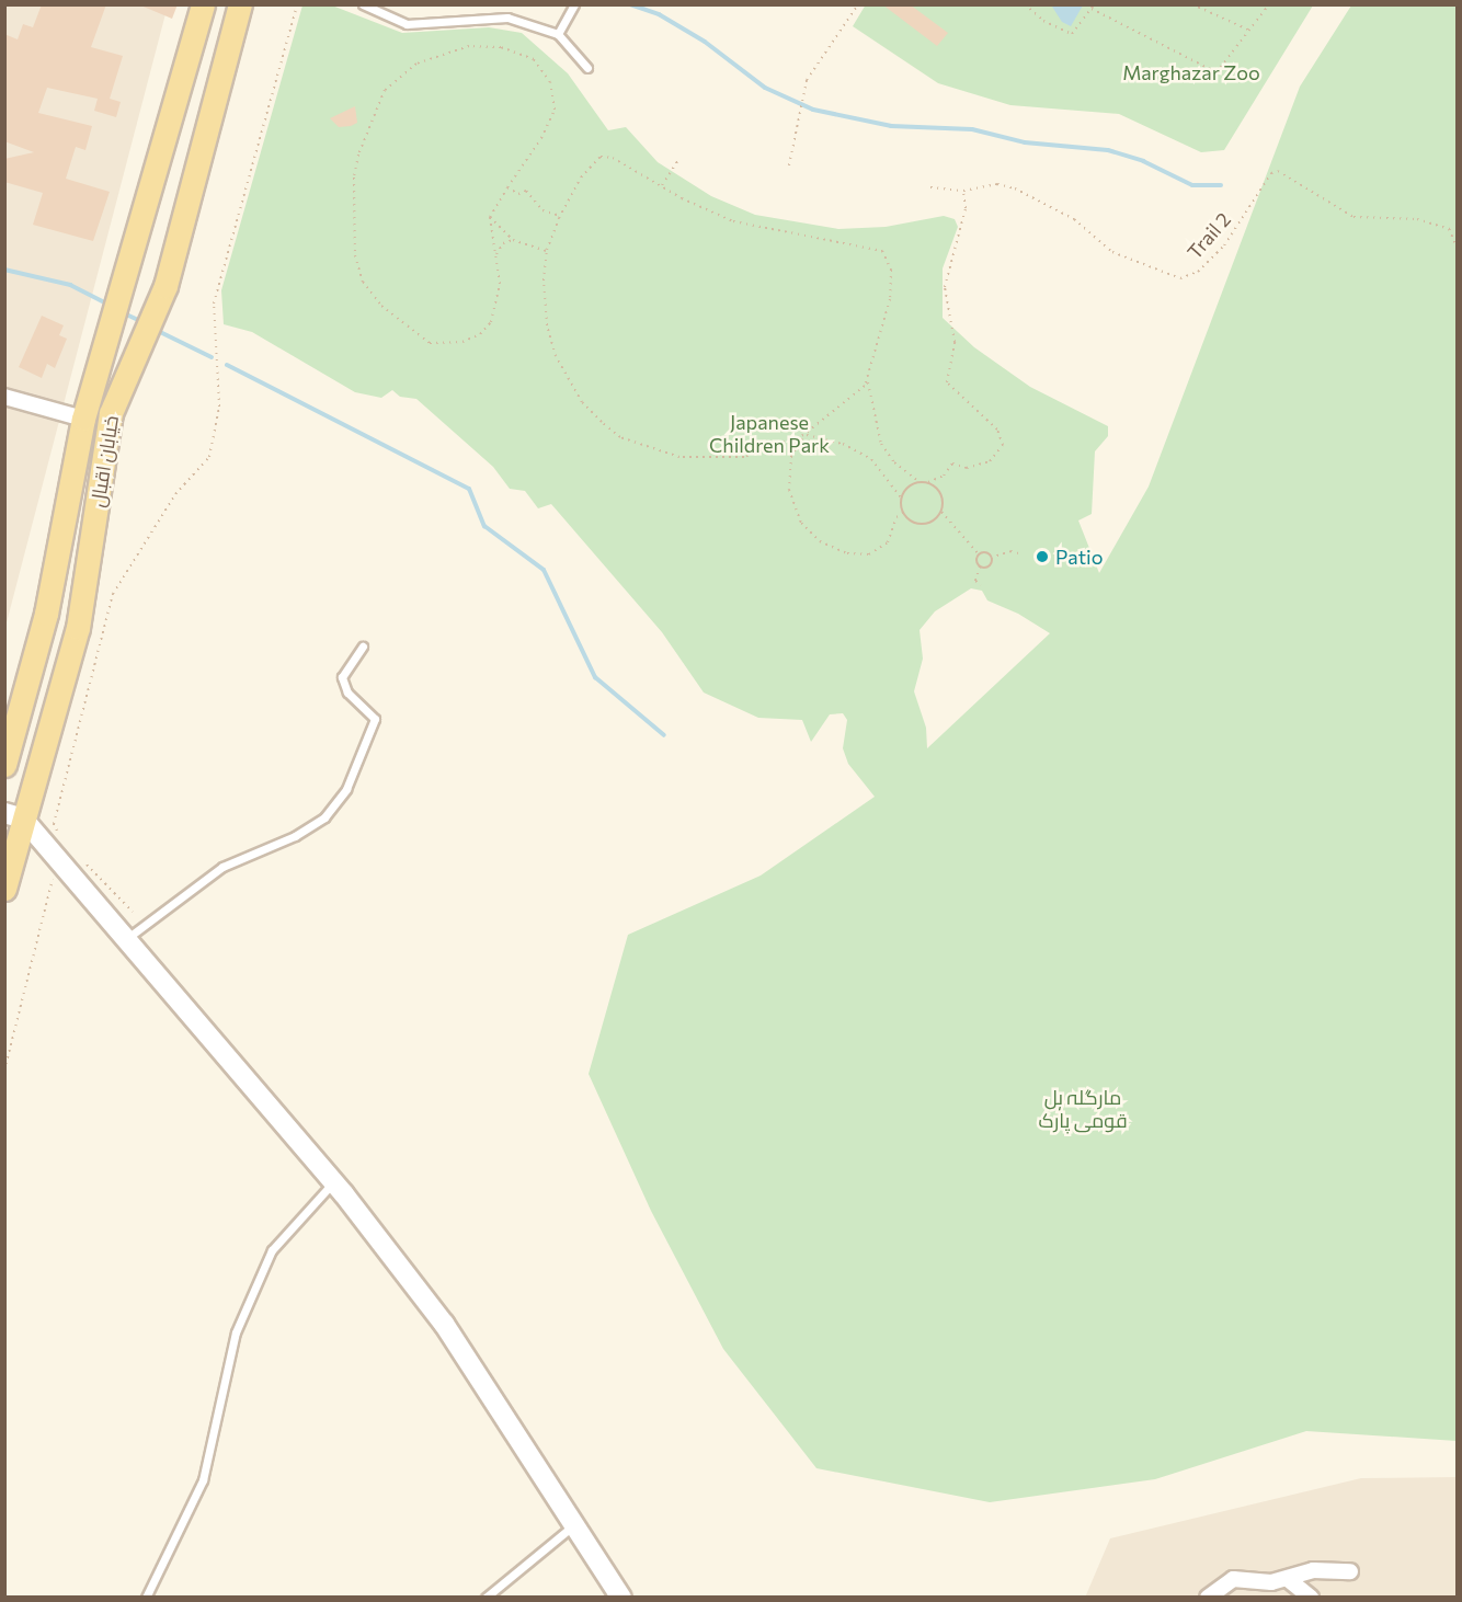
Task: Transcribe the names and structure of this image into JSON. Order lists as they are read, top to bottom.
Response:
{
  "streets": {
    "main road": ["خیابان اقبال"],
    "path": ["Trail 2"]
  },
  "parks": ["Marghazar Zoo", "Japanese Children Park", "مارگلہ ہل قومی پارک"],
  "places": ["Patio"]
}
